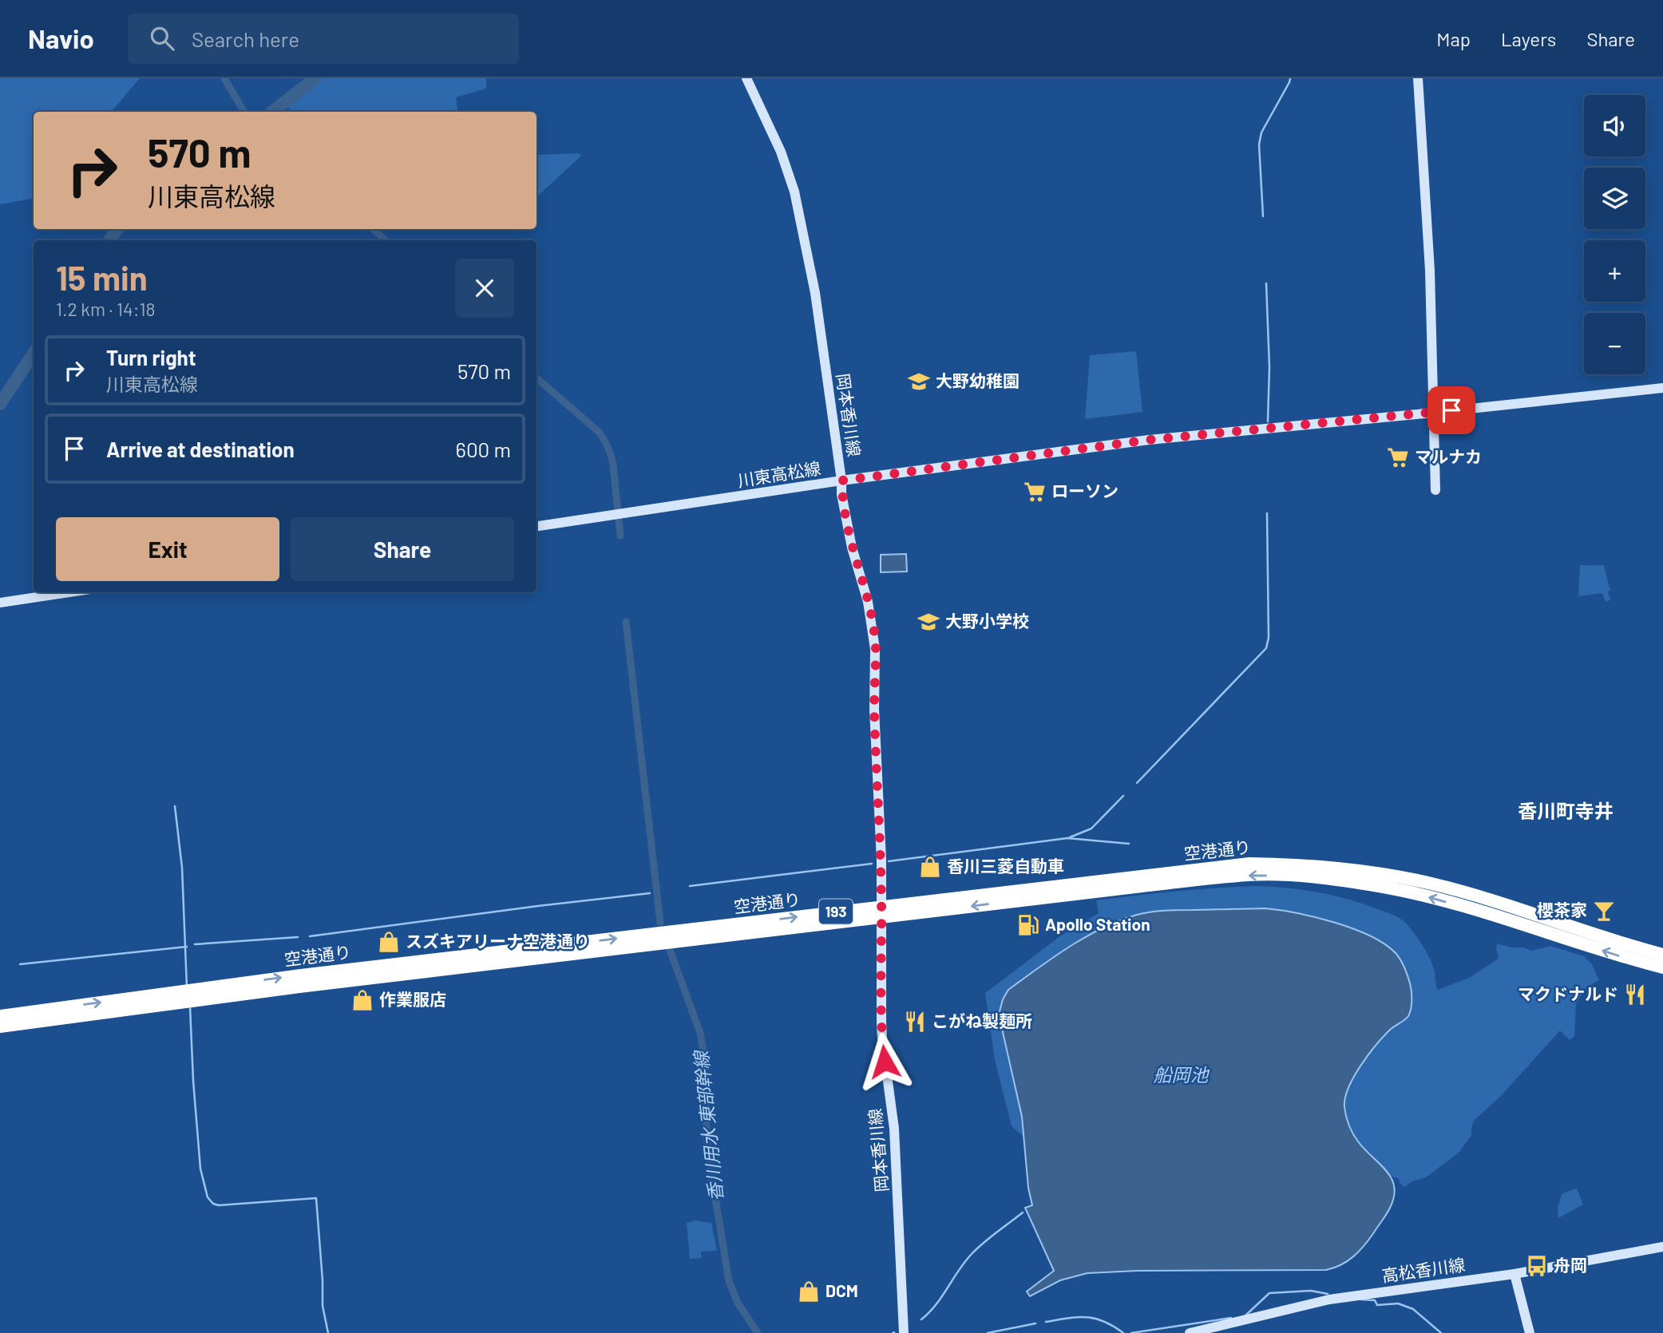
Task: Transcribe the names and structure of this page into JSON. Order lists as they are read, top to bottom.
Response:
{
  "streets": {
    "highway": ["空港通り", "193"],
    "main road": ["岡本香川線", "川東高松線", "高松香川線"]
  },
  "crossings": [
    ["岡本香川線", "川東高松線"],
    ["岡本香川線", "空港通り"]
  ],
  "districts": ["香川町寺井"],
  "water": ["船岡池", "香川用水 東部幹線"],
  "places": {
    "school or university": ["大野幼稚園", "大野小学校"],
    "supermarket": ["マルナカ", "ローソン"],
    "shop": [
      "香川三菱自動車",
      "スズキアリーナ空港通り",
      "作業服店",
      "DCM"
    ],
    "bar": ["櫻茶家"],
    "fuel station": ["Apollo Station"],
    "restaurant": ["マクドナルド", "こがね製麺所"],
    "bus stop": ["舟岡"]
  },
  "page": {
    "header": "Navio",
    "search": "Search here",
    "nav": ["Map", "Layers", "Share"],
    "map_buttons": ["+", "−"],
    "turn": ["570 m", "川東高松線"],
    "heading": ["15 min", "1.2 km · 14:18"],
    "list": [
      {
        "name": "Turn right",
        "note": "川東高松線",
        "value": "570 m"
      },
      {
        "name": "Arrive at destination",
        "value": "600 m"
      }
    ],
    "buttons": ["Exit", "Share"]
  }
}
